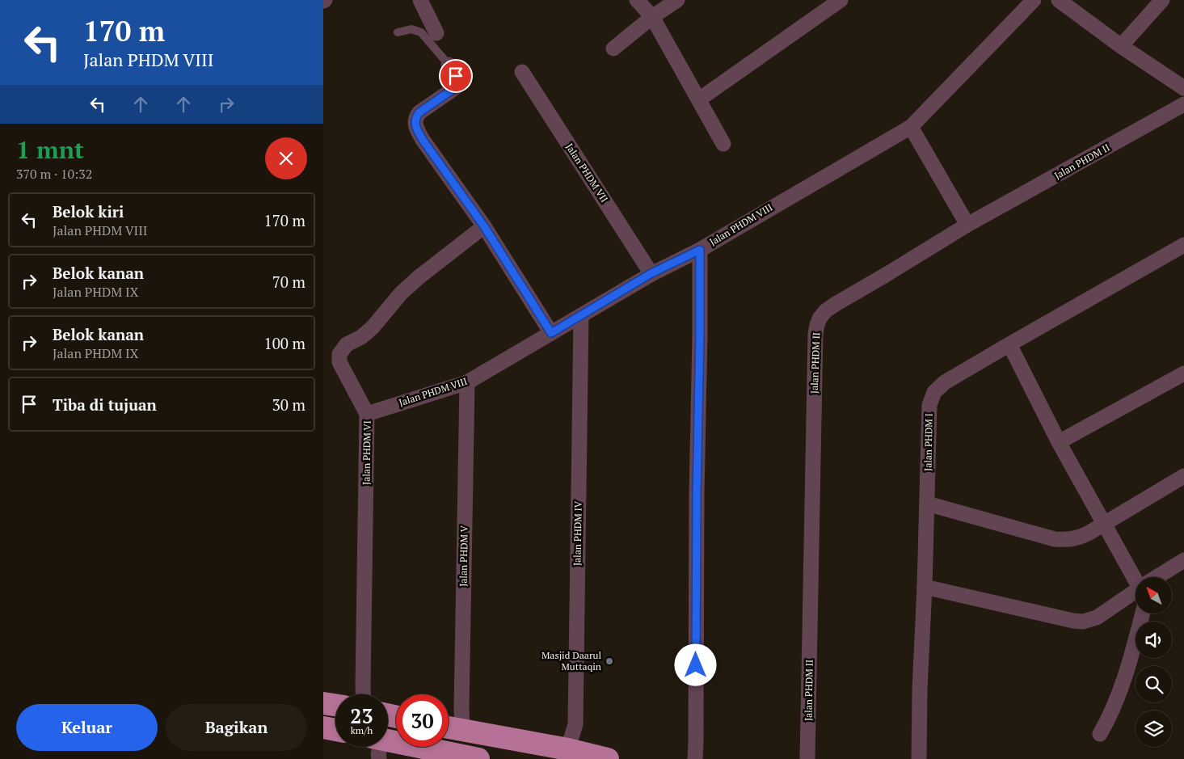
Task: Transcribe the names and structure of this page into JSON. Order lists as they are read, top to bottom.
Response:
{
  "streets": {
    "street": [
      "Jalan PHDM II",
      "Jalan PHDM VII",
      "Jalan PHDM VIII",
      "Jalan PHDM I",
      "Jalan PHDM VI",
      "Jalan PHDM IV",
      "Jalan PHDM V"
    ]
  },
  "crossings": [
    ["Jalan PHDM VII", "Jalan PHDM VIII"],
    ["Jalan PHDM VIII", "Jalan PHDM VI"],
    ["Jalan PHDM VIII", "Jalan PHDM IV"],
    ["Jalan PHDM VIII", "Jalan PHDM V"]
  ],
  "places": ["Masjid Daarul Muttaqin"],
  "north": "top left",
  "page": {
    "turn": ["170 m", "Jalan PHDM VIII"],
    "heading": ["1 mnt", "370 m · 10:32"],
    "list": [
      {
        "name": "Belok kiri",
        "note": "Jalan PHDM VIII",
        "value": "170 m"
      },
      {
        "name": "Belok kanan",
        "note": "Jalan PHDM IX",
        "value": "70 m"
      },
      {
        "name": "Belok kanan",
        "note": "Jalan PHDM IX",
        "value": "100 m"
      },
      {
        "name": "Tiba di tujuan",
        "value": "30 m"
      }
    ],
    "speed": "23 km/h",
    "limit": "30",
    "buttons": ["Keluar", "Bagikan"]
  }
}
